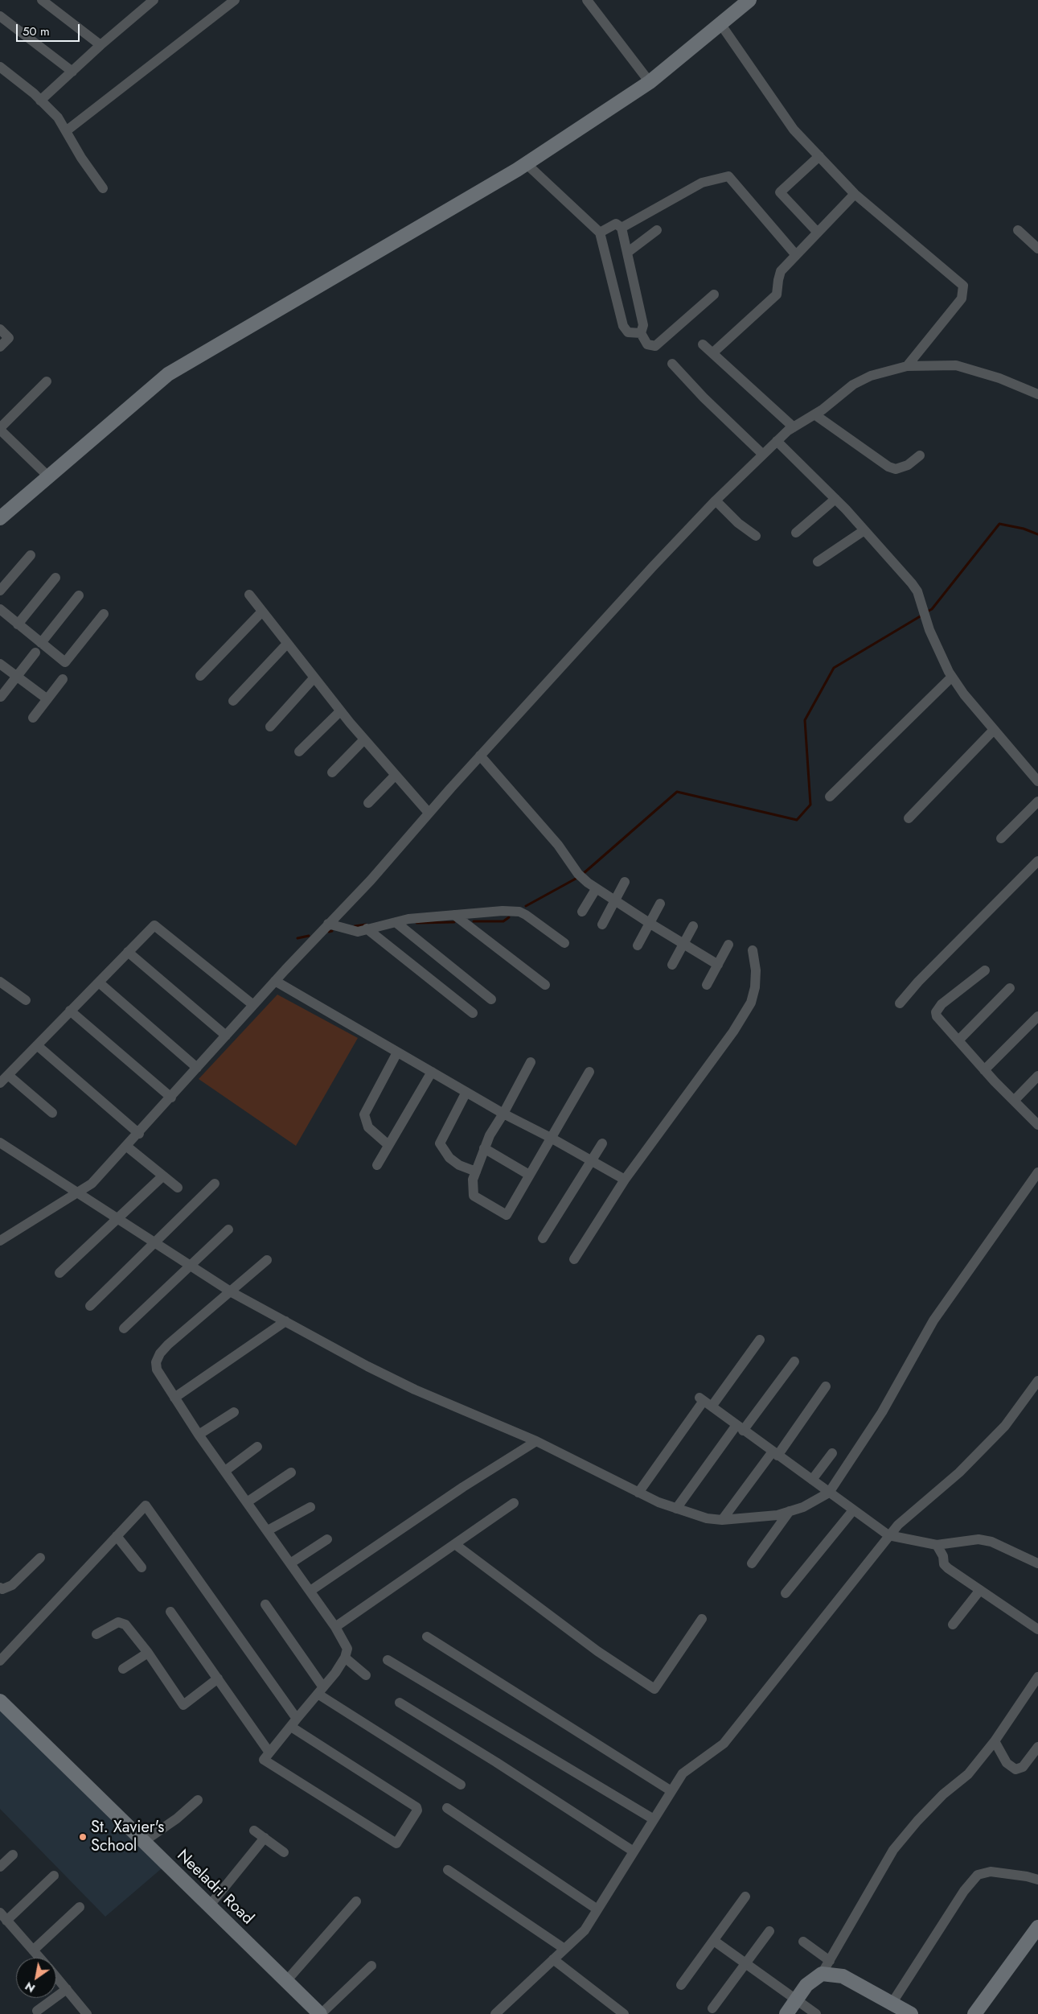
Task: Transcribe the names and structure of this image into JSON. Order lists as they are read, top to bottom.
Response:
{
  "streets": {
    "street": ["Neeladri Road"]
  },
  "places": ["St. Xavier's School"],
  "scale_bar": "50 m",
  "north": "bottom left"
}
